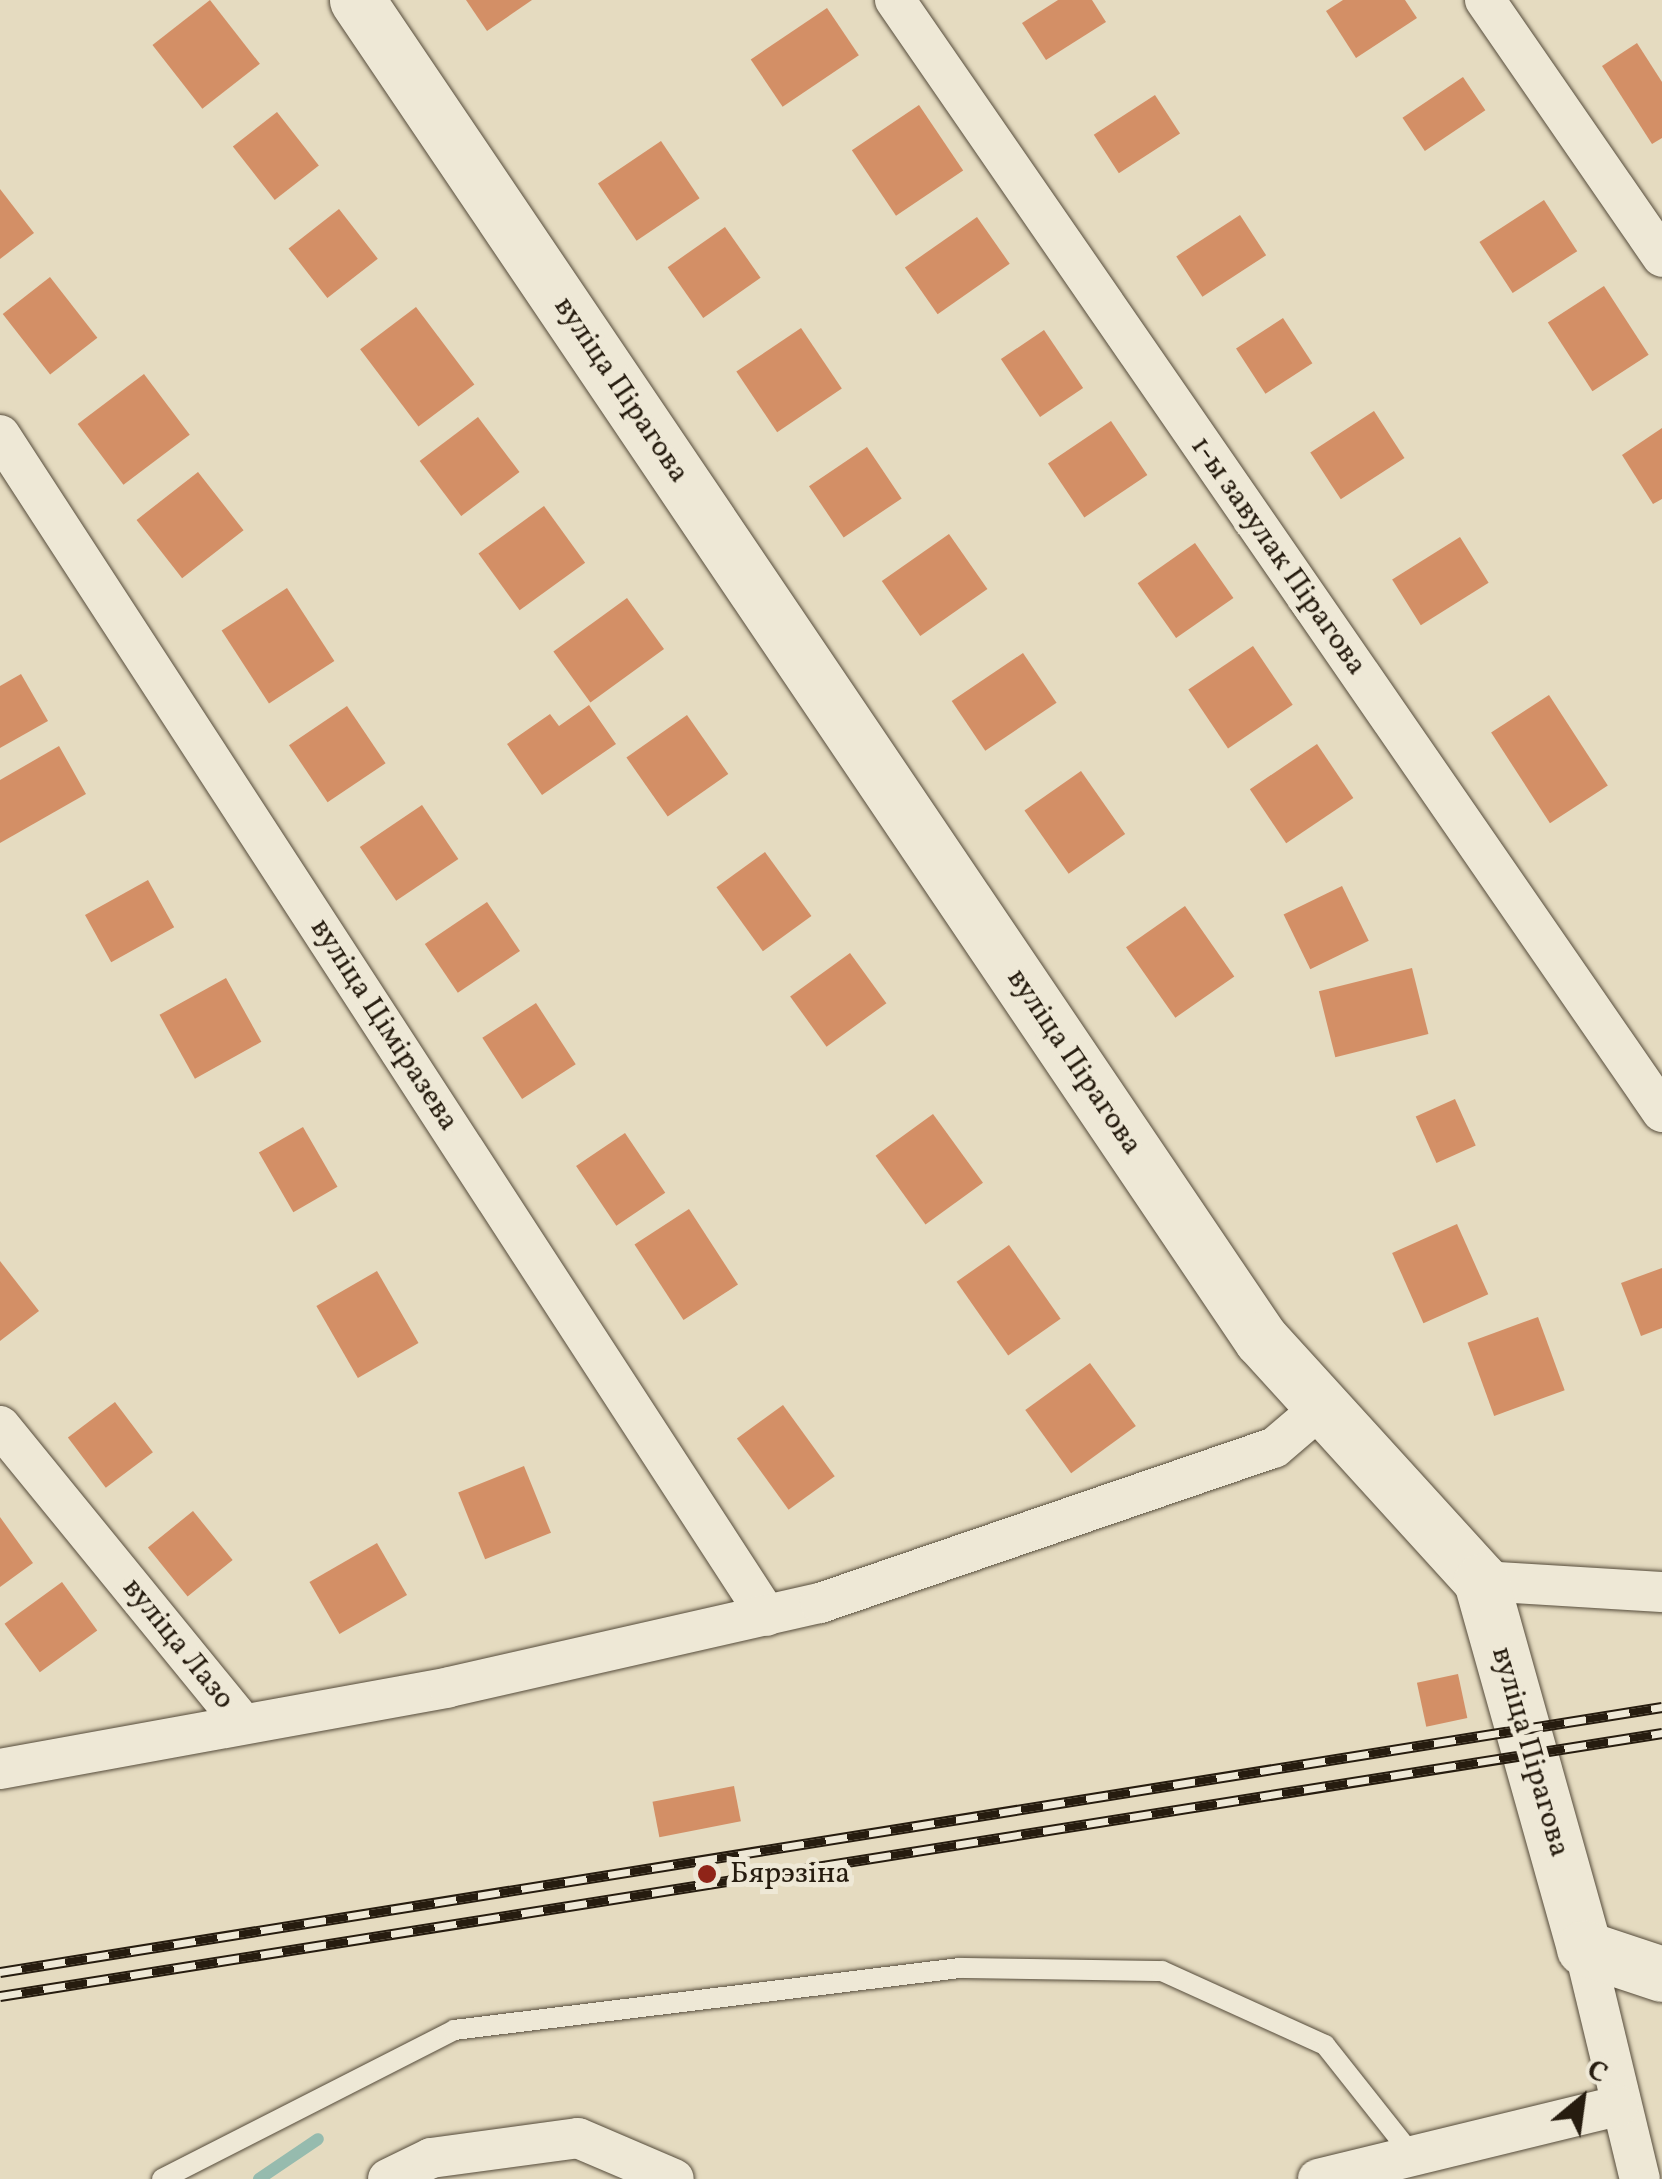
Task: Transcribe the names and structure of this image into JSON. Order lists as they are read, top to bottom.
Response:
{
  "streets": {
    "main road": ["вуліца Пірагова"],
    "street": ["1-ы завулак Пірагова", "вуліца Ціміразева", "вуліца Лазо"]
  },
  "places": ["Бярэзіна"],
  "north": "top right"
}
